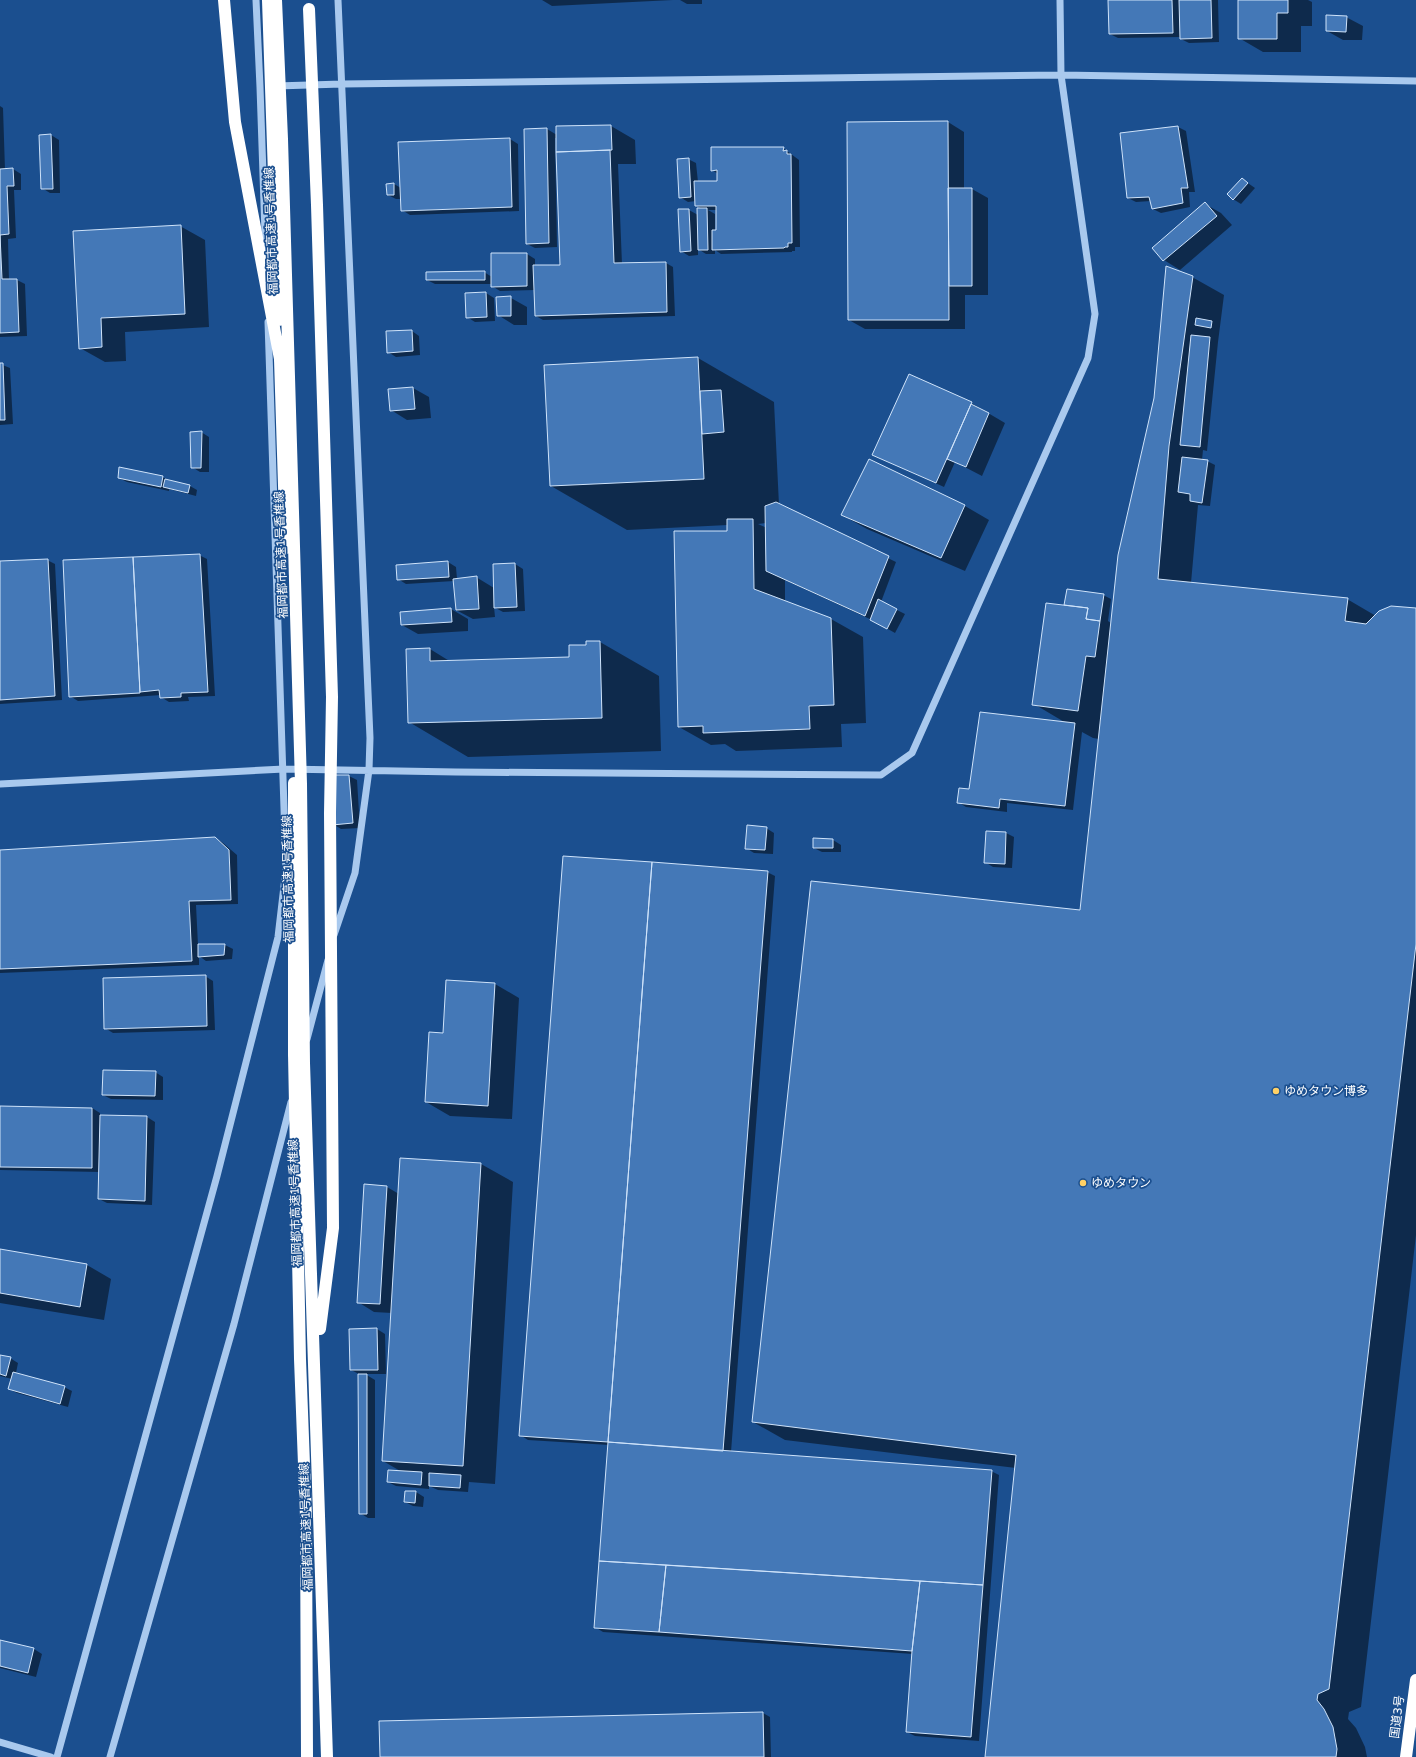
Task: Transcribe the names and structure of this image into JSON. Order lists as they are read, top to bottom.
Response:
{
  "streets": {
    "highway": ["福岡都市高速1号香椎線", "国道3号"]
  },
  "places": ["ゆめタウン博多", "ゆめタウン"]
}
